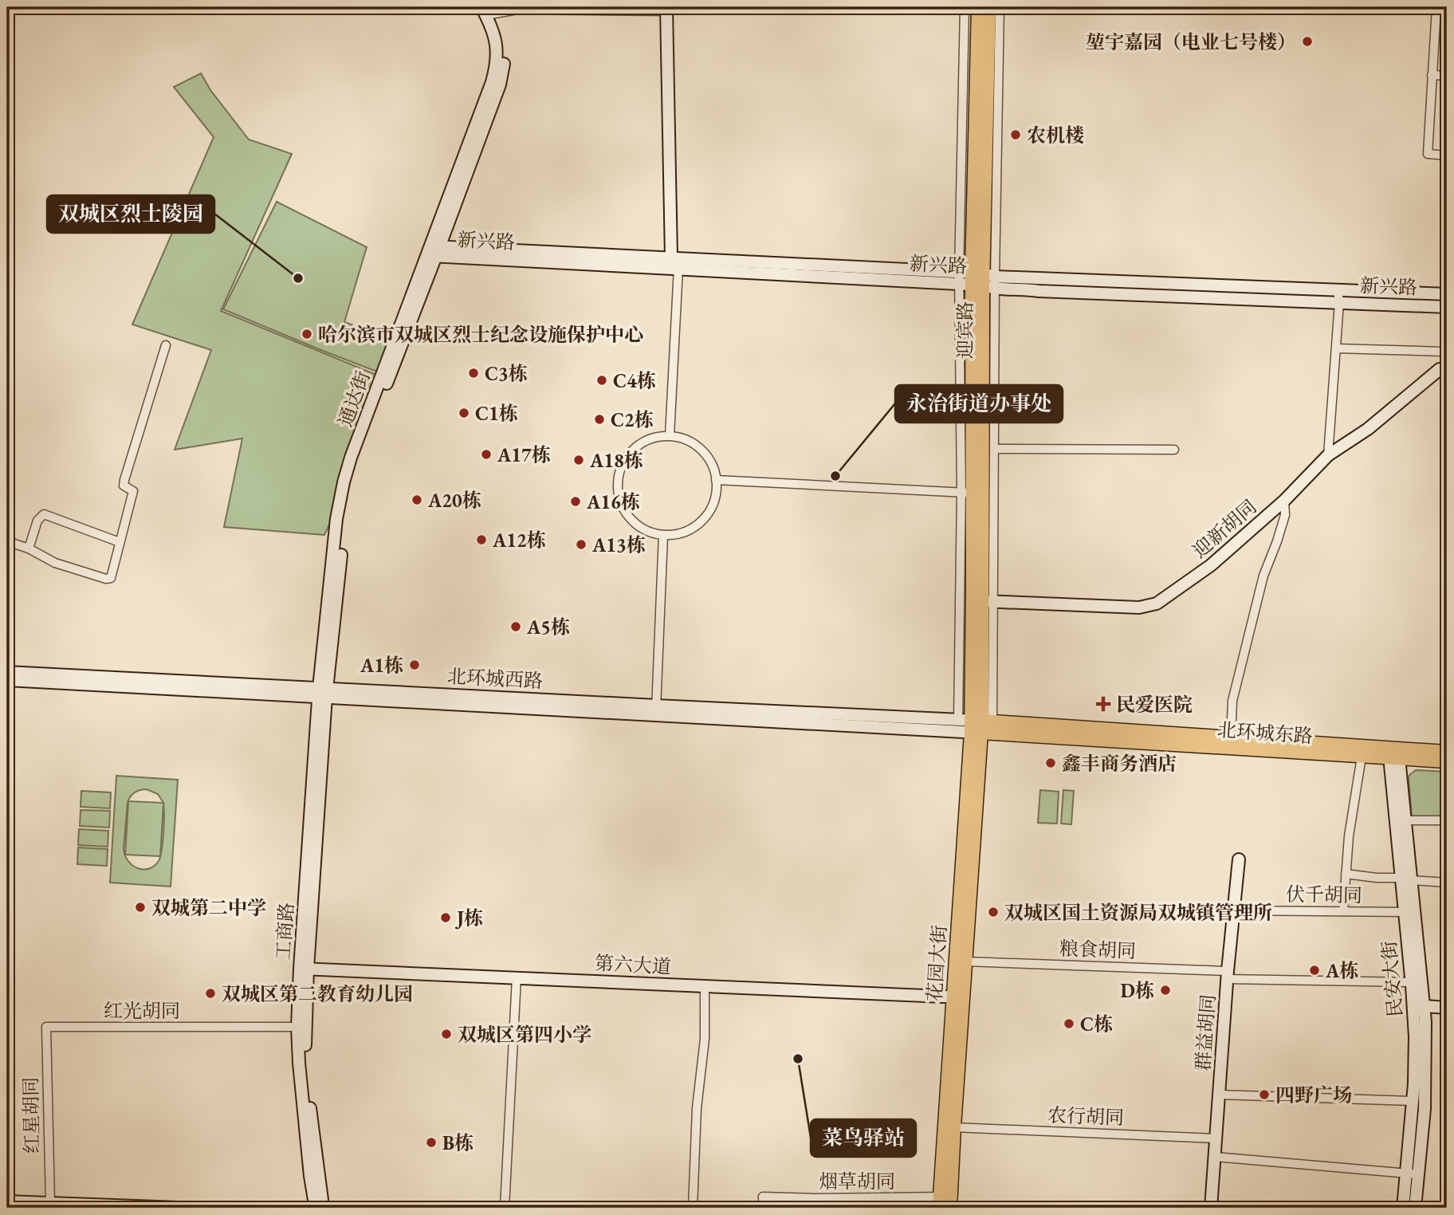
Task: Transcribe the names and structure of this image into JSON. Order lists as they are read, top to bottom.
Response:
{
  "streets": {
    "main road": [
      "新兴路",
      "迎宾路",
      "通达街",
      "迎新胡同",
      "北环城西路",
      "北环城东路",
      "工商路",
      "花园大街",
      "第六大道",
      "民安大街",
      "群益胡同"
    ],
    "street": [
      "伏千胡同",
      "粮食胡同",
      "红光胡同",
      "红星胡同",
      "农行胡同",
      "烟草胡同"
    ]
  },
  "crossings": [
    ["新兴路", "迎宾路"],
    ["新兴路", "通达街"],
    ["迎宾路", "迎新胡同"],
    ["迎宾路", "北环城西路"],
    ["迎宾路", "北环城东路"],
    ["迎宾路", "花园大街"],
    ["通达街", "北环城西路"],
    ["通达街", "工商路"],
    ["北环城西路", "北环城东路"],
    ["北环城西路", "工商路"],
    ["北环城西路", "花园大街"],
    ["北环城东路", "花园大街"],
    ["北环城东路", "民安大街"],
    ["伏千胡同", "民安大街"],
    ["伏千胡同", "群益胡同"],
    ["工商路", "第六大道"],
    ["工商路", "红光胡同"],
    ["粮食胡同", "花园大街"],
    ["粮食胡同", "民安大街"],
    ["粮食胡同", "群益胡同"],
    ["花园大街", "第六大道"],
    ["花园大街", "农行胡同"],
    ["花园大街", "烟草胡同"],
    ["红光胡同", "红星胡同"],
    ["群益胡同", "农行胡同"]
  ],
  "places": {
    "other": [
      "堃宇嘉园（电业七号楼）",
      "农机楼",
      "双城区烈士陵园",
      "哈尔滨市双城区烈士纪念设施保护中心",
      "C3栋",
      "C4栋",
      "C1栋",
      "C2栋",
      "A17栋",
      "A18栋",
      "永治街道办事处",
      "A20栋",
      "A16栋",
      "A12栋",
      "A13栋",
      "A5栋",
      "A1栋",
      "鑫丰商务酒店",
      "双城第二中学",
      "双城区国土资源局双城镇管理所",
      "J栋",
      "A栋",
      "D栋",
      "双城区第二教育幼儿园",
      "C栋",
      "双城区第四小学",
      "菜鸟驿站",
      "四野广场",
      "B栋"
    ],
    "health": ["民爱医院"]
  }
}
